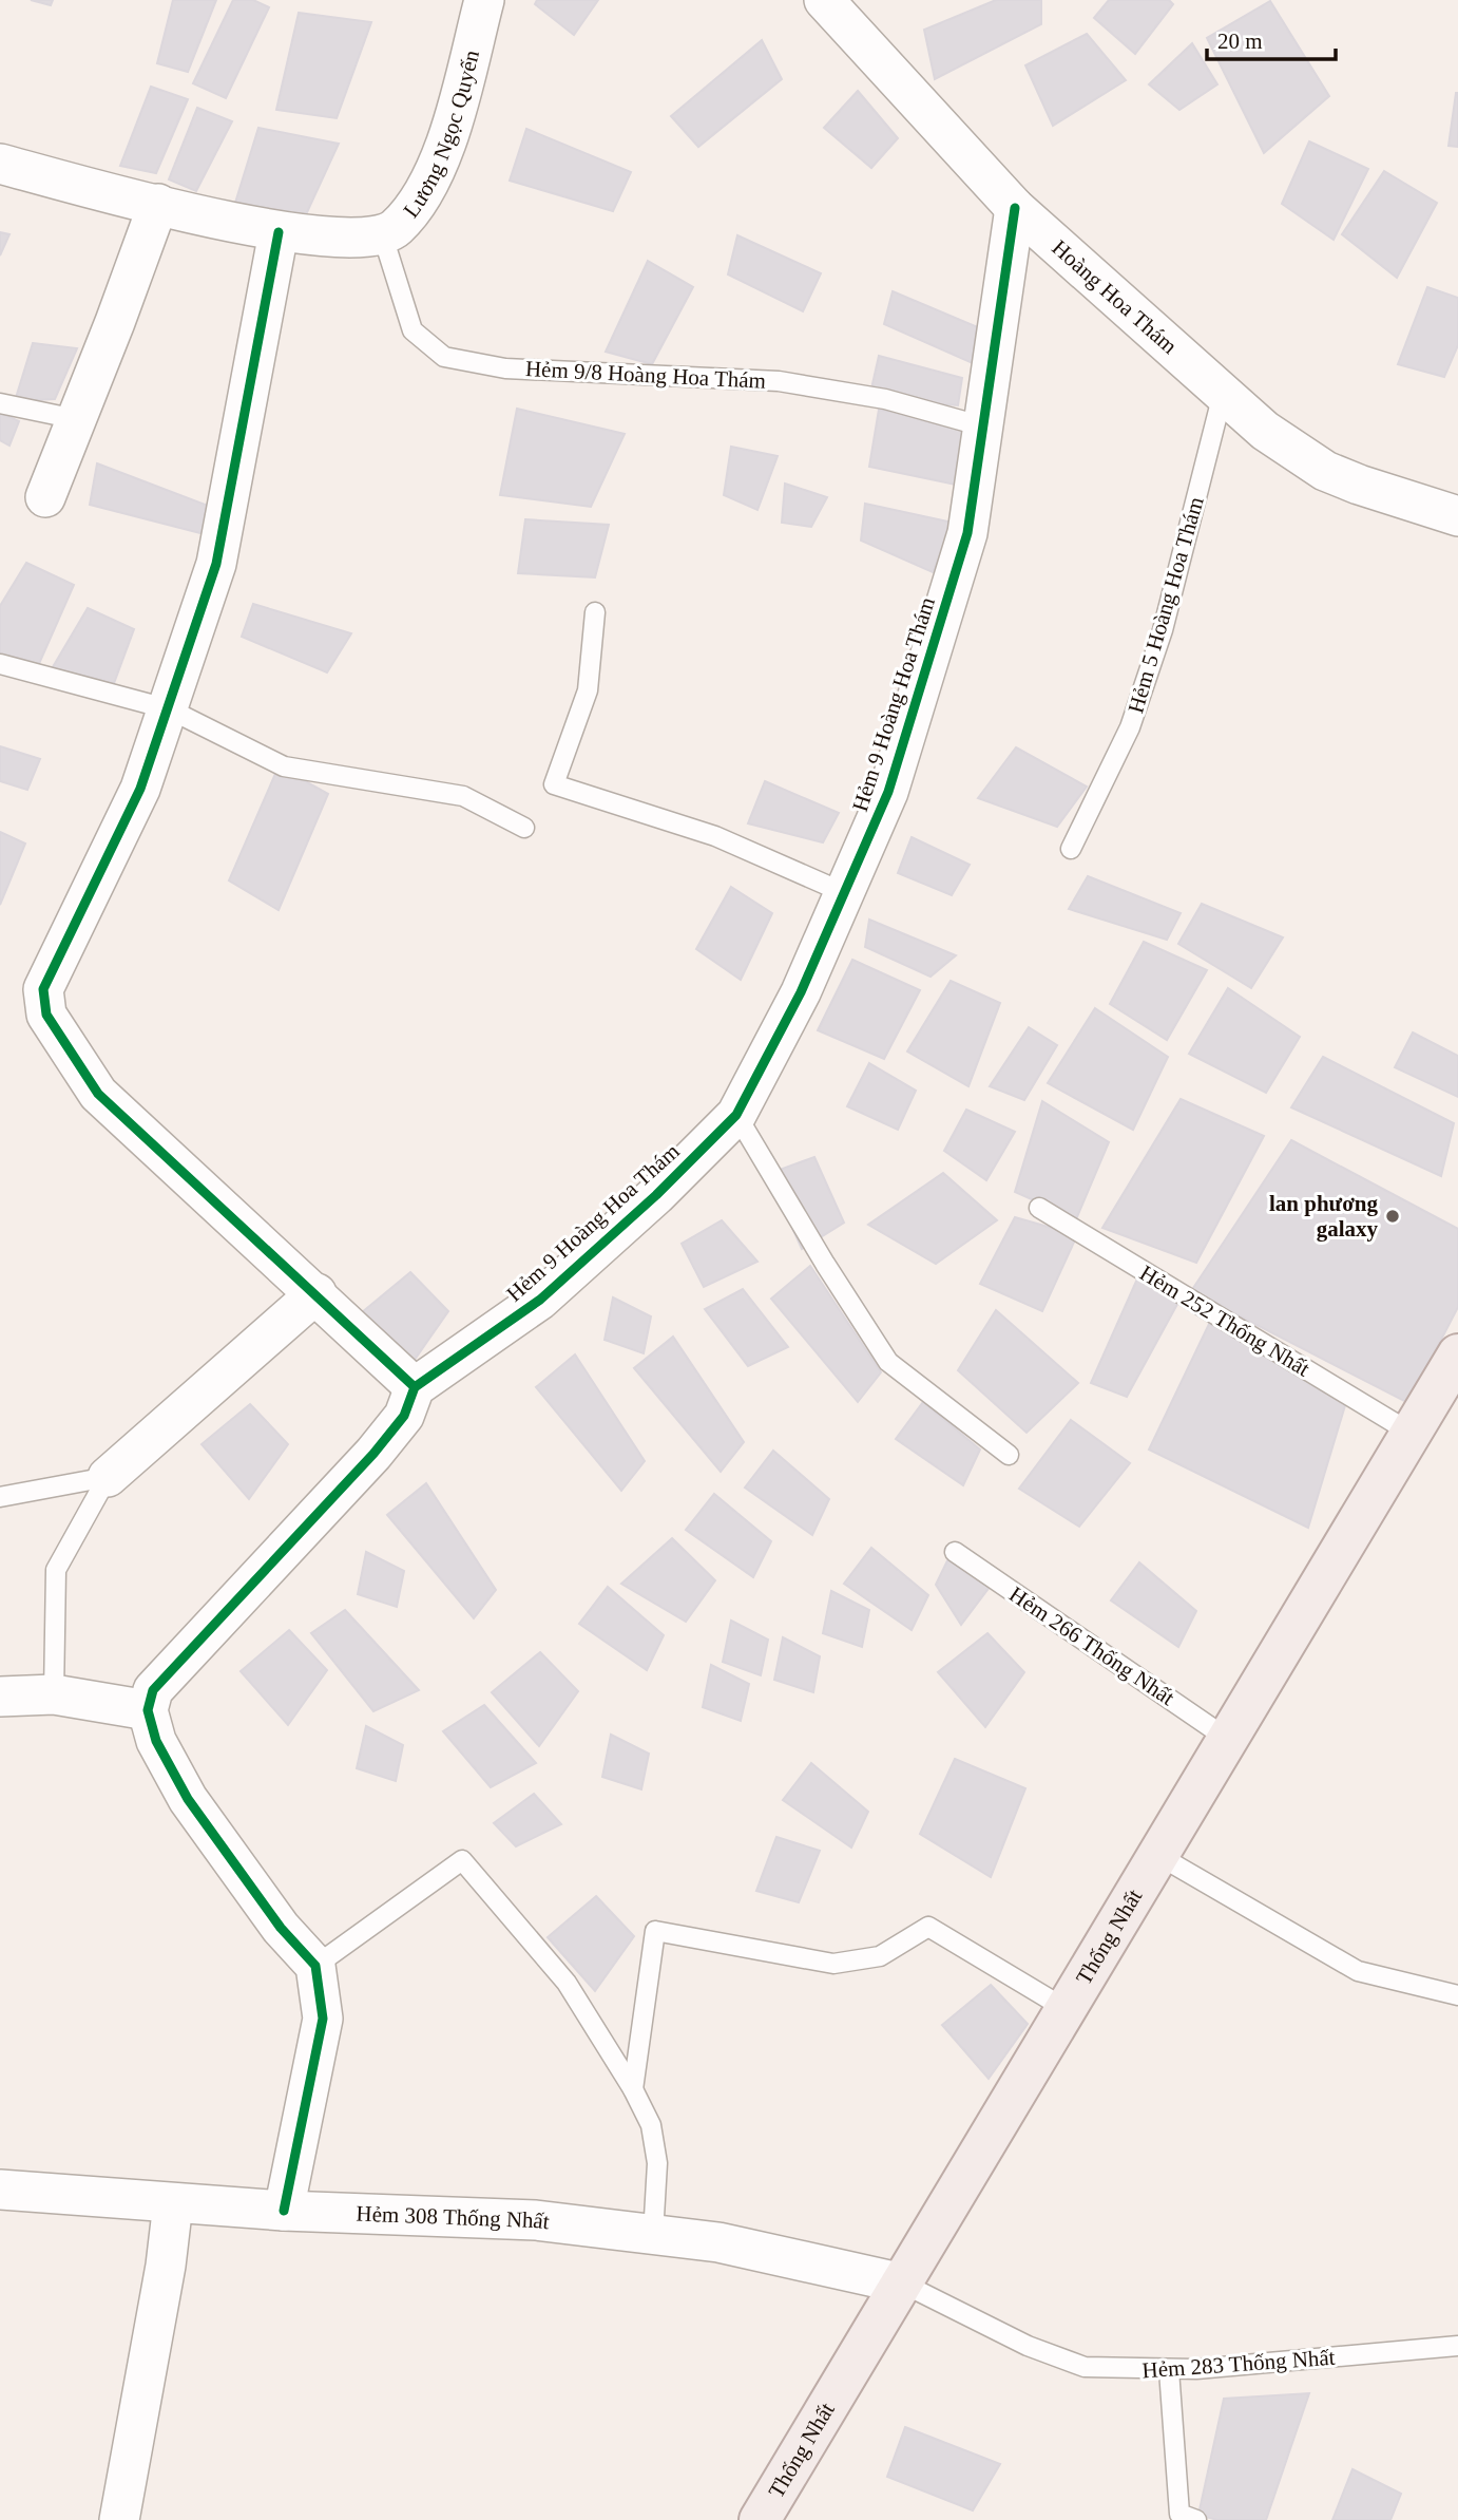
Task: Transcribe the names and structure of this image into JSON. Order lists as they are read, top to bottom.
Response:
{
  "streets": {
    "main road": ["Thống Nhất"],
    "street": [
      "Lương Ngọc Quyến",
      "Hoàng Hoa Thám",
      "Hẻm 9 Hoàng Hoa Thám",
      "Hẻm 308 Thống Nhất"
    ],
    "lane": [
      "Hẻm 9/8 Hoàng Hoa Thám",
      "Hẻm 5 Hoàng Hoa Thám",
      "Hẻm 252 Thống Nhất",
      "Hẻm 266 Thống Nhất",
      "Hẻm 283 Thống Nhất"
    ]
  },
  "crossings": [
    ["Lương Ngọc Quyến", "Hẻm 9/8 Hoàng Hoa Thám"],
    ["Hoàng Hoa Thám", "Hẻm 5 Hoàng Hoa Thám"],
    ["Hoàng Hoa Thám", "Hẻm 9 Hoàng Hoa Thám"],
    ["Hẻm 9/8 Hoàng Hoa Thám", "Hẻm 9 Hoàng Hoa Thám"],
    ["Hẻm 252 Thống Nhất", "Thống Nhất"],
    ["Hẻm 266 Thống Nhất", "Thống Nhất"],
    ["Thống Nhất", "Hẻm 308 Thống Nhất"],
    ["Thống Nhất", "Hẻm 283 Thống Nhất"],
    ["Hẻm 308 Thống Nhất", "Hẻm 283 Thống Nhất"]
  ],
  "places": ["lan phương galaxy"],
  "scale_bar": "20 m"
}
